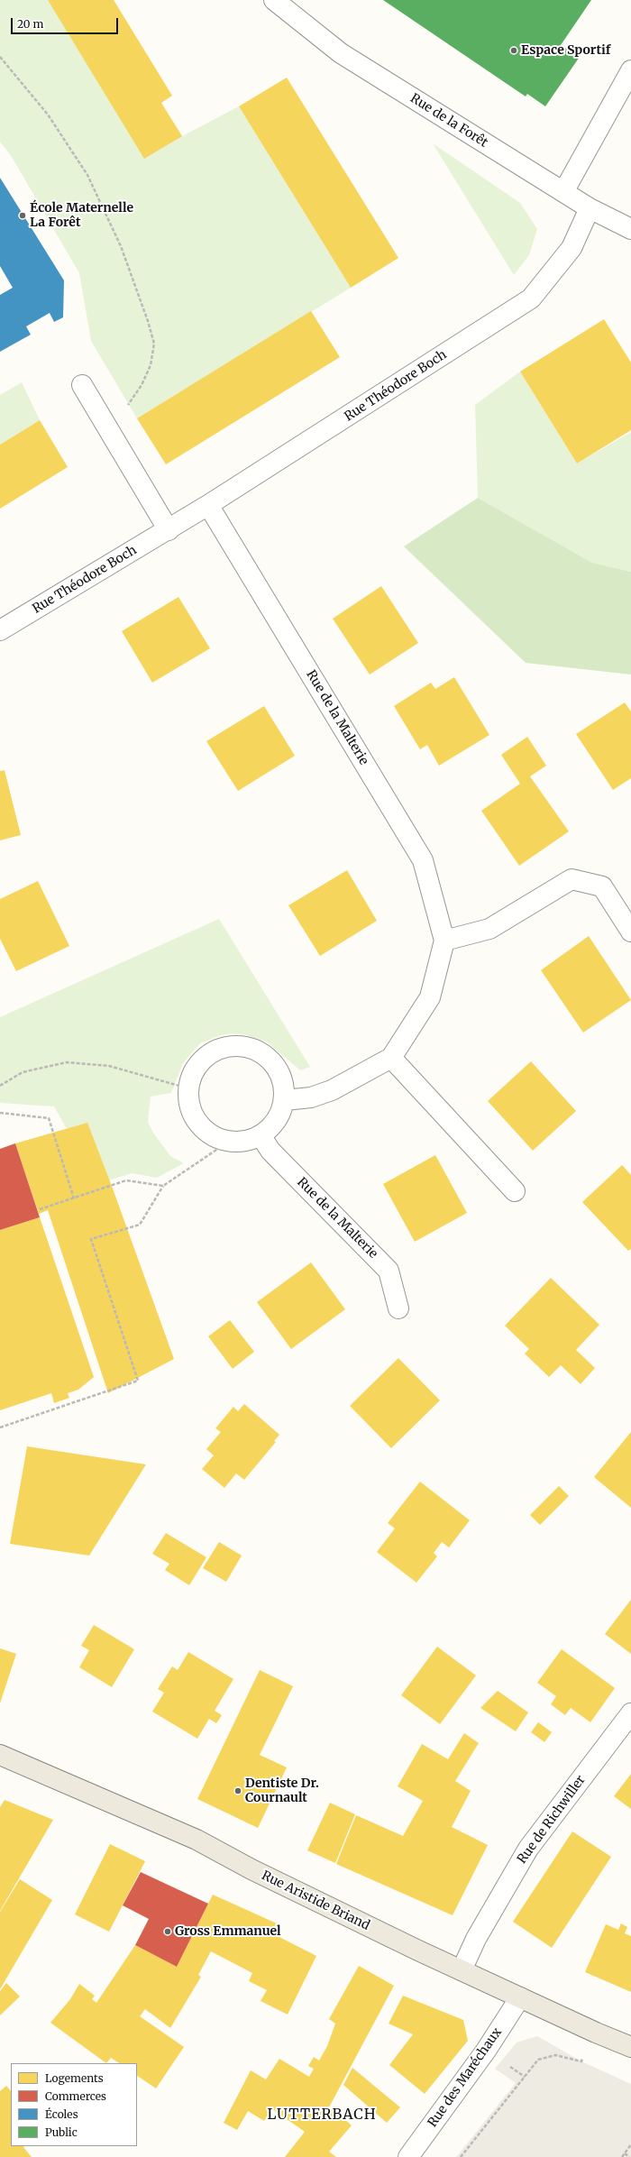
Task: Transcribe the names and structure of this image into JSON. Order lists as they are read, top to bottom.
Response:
{
  "streets": {
    "main road": ["Rue Aristide Briand"],
    "street": [
      "Rue de la Forêt",
      "Rue Théodore Boch",
      "Rue de la Malterie",
      "Rue de Richwiller",
      "Rue des Maréchaux"
    ]
  },
  "crossings": [
    ["Rue de la Forêt", "Rue Théodore Boch"],
    ["Rue Théodore Boch", "Rue de la Malterie"],
    ["Rue de Richwiller", "Rue Aristide Briand"],
    ["Rue Aristide Briand", "Rue des Maréchaux"]
  ],
  "districts": ["LUTTERBACH"],
  "places": [
    "Espace Sportif",
    "École Maternelle La Forêt",
    "Dentiste Dr. Cournault",
    "Gross Emmanuel"
  ],
  "legend": [
    "Logements",
    "Commerces",
    "Écoles",
    "Public"
  ],
  "scale_bar": "20 m"
}
